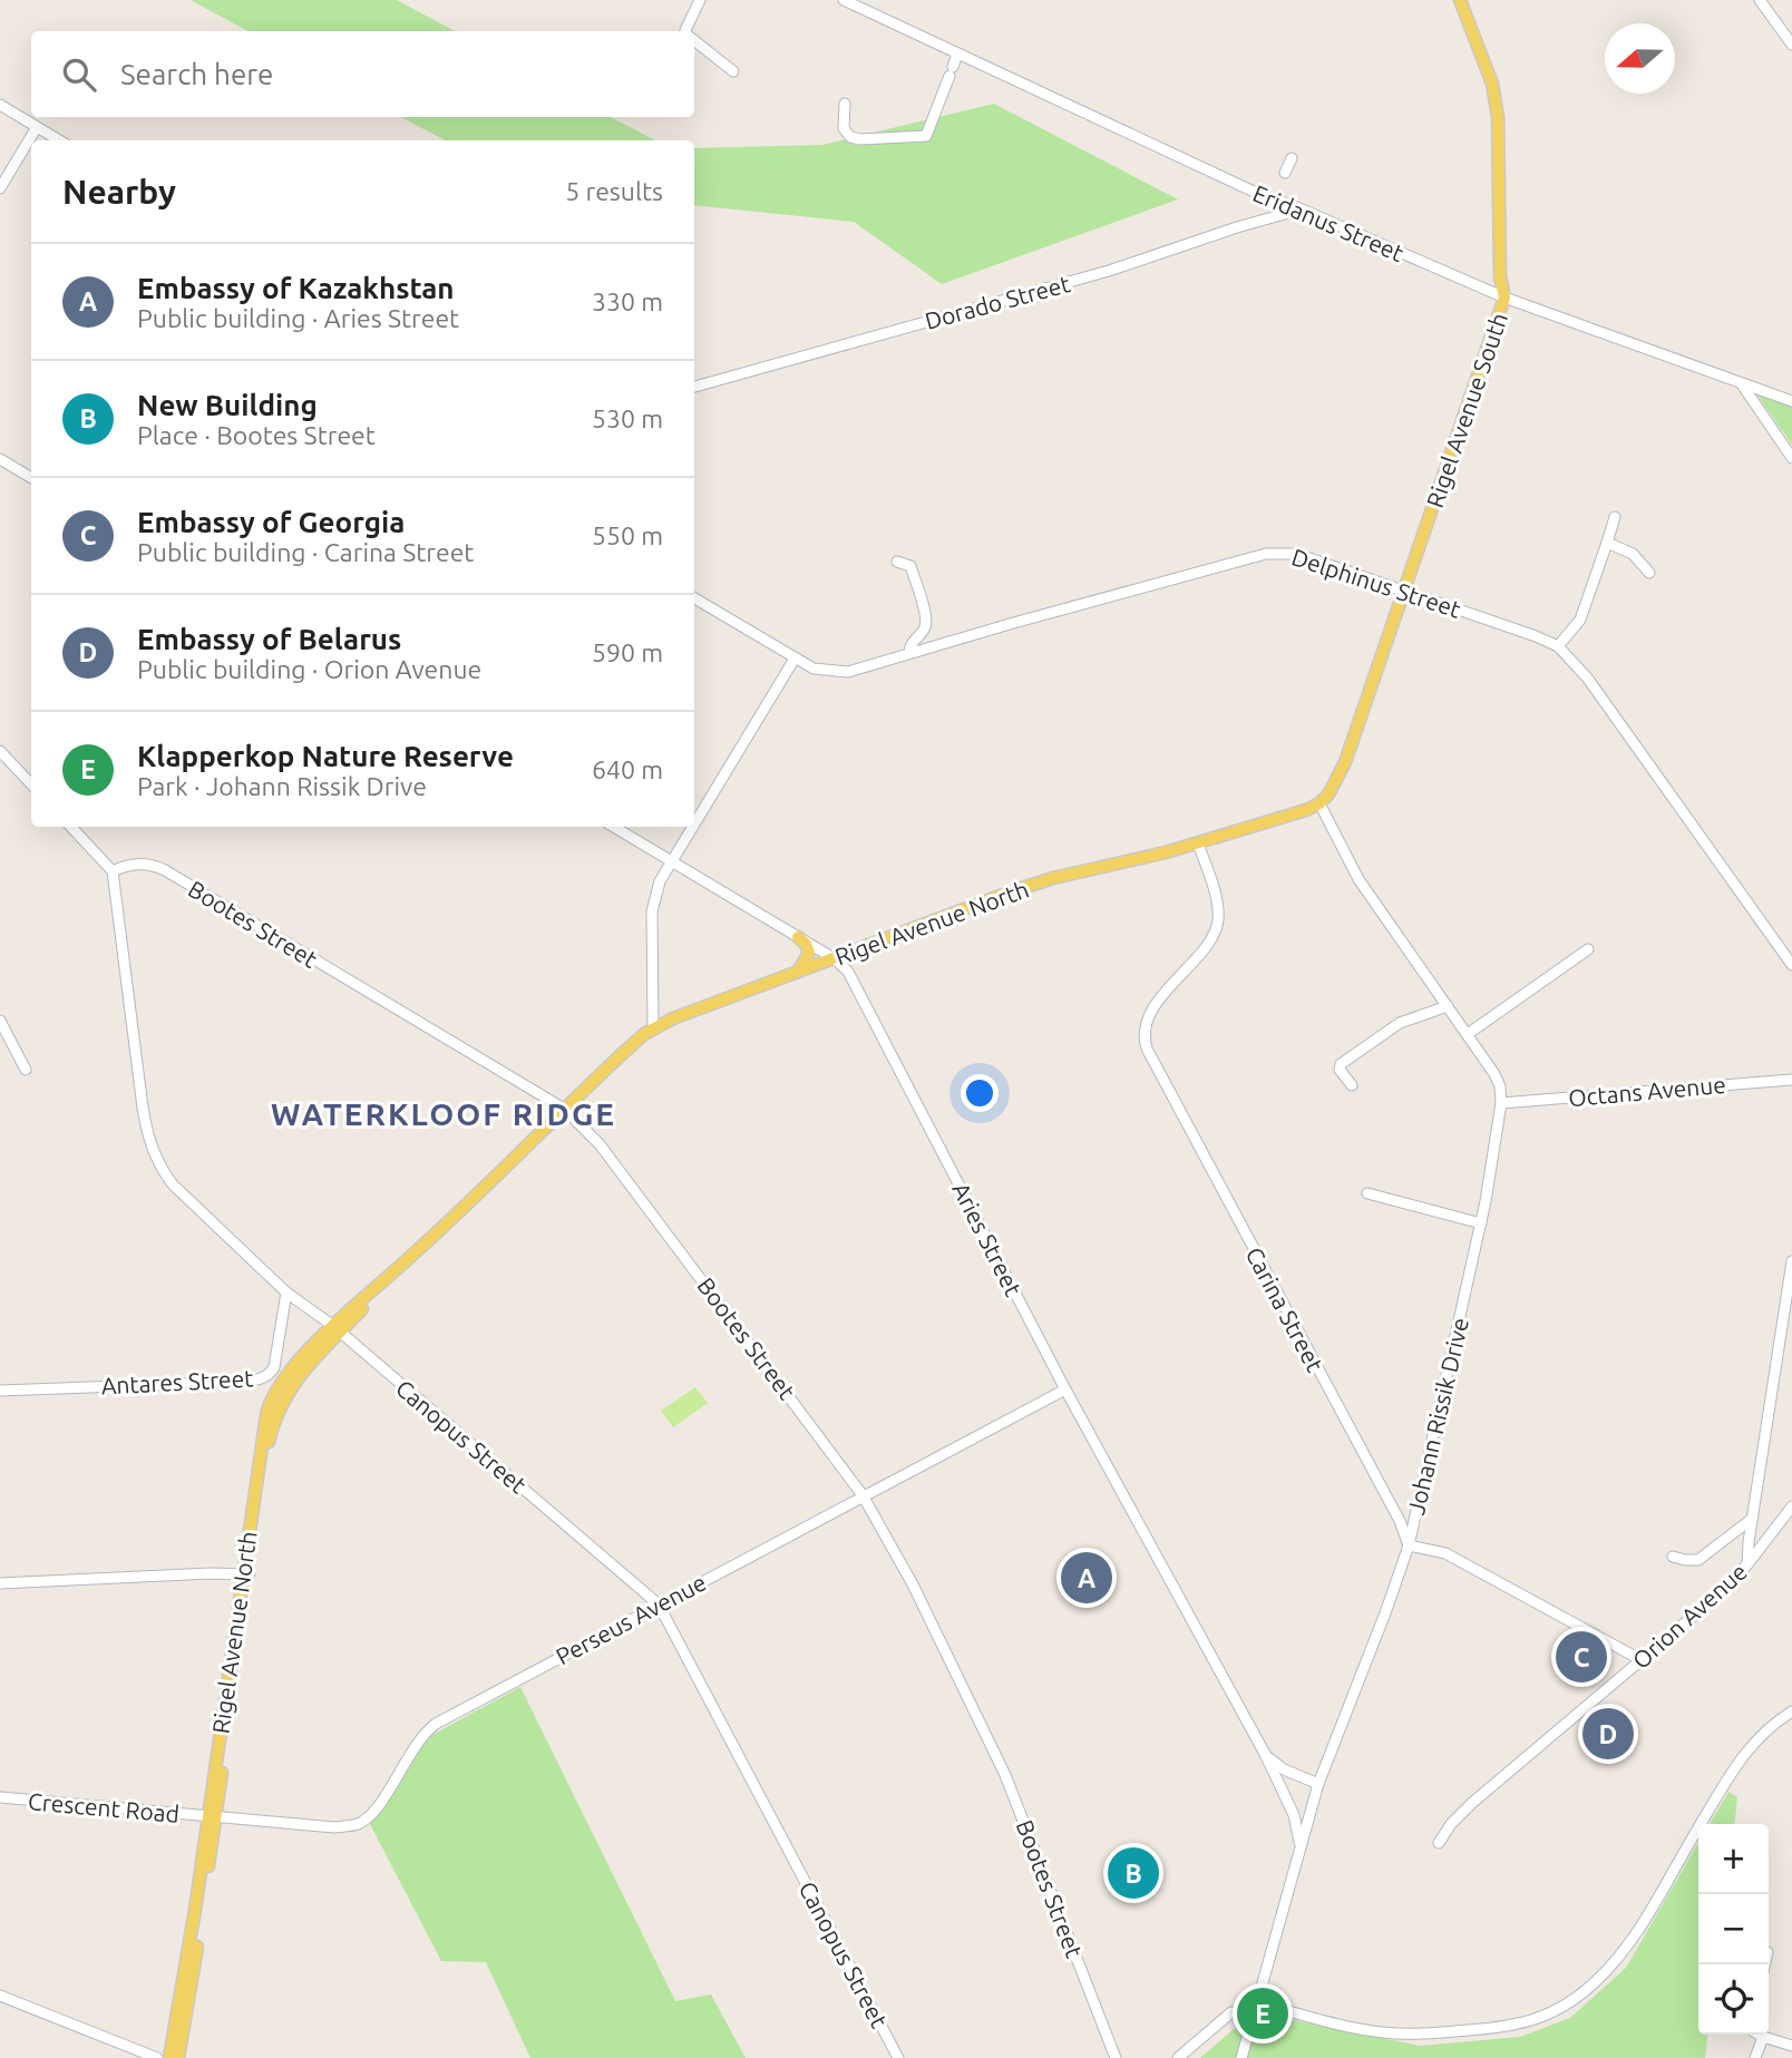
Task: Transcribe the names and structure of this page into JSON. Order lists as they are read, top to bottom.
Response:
{
  "streets": {
    "main road": ["Rigel Avenue South", "Rigel Avenue North"],
    "street": [
      "Eridanus Street",
      "Dorado Street",
      "Delphinus Street",
      "Bootes Street",
      "Octans Avenue",
      "Aries Street",
      "Carina Street",
      "Antares Street",
      "Johann Rissik Drive",
      "Canopus Street",
      "Orion Avenue",
      "Perseus Avenue",
      "Crescent Road"
    ]
  },
  "crossings": [
    ["Eridanus Street", "Dorado Street"],
    ["Eridanus Street", "Rigel Avenue South"],
    ["Rigel Avenue South", "Delphinus Street"],
    ["Rigel Avenue North", "Bootes Street"],
    ["Rigel Avenue North", "Aries Street"],
    ["Rigel Avenue North", "Carina Street"],
    ["Rigel Avenue North", "Johann Rissik Drive"],
    ["Rigel Avenue North", "Canopus Street"],
    ["Rigel Avenue North", "Perseus Avenue"],
    ["Rigel Avenue North", "Crescent Road"],
    ["Bootes Street", "Canopus Street"],
    ["Bootes Street", "Perseus Avenue"],
    ["Octans Avenue", "Johann Rissik Drive"],
    ["Aries Street", "Johann Rissik Drive"],
    ["Aries Street", "Perseus Avenue"],
    ["Carina Street", "Johann Rissik Drive"],
    ["Antares Street", "Canopus Street"],
    ["Canopus Street", "Perseus Avenue"],
    ["Perseus Avenue", "Crescent Road"]
  ],
  "districts": ["WATERKLOOF RIDGE"],
  "north": "left",
  "page": {
    "search": "Search here",
    "heading": ["Nearby", "5 results"],
    "list": [
      {
        "mark": "A",
        "name": "Embassy of Kazakhstan",
        "note": "Public building · Aries Street",
        "value": "330 m"
      },
      {
        "mark": "B",
        "name": "New Building",
        "note": "Place · Bootes Street",
        "value": "530 m"
      },
      {
        "mark": "C",
        "name": "Embassy of Georgia",
        "note": "Public building · Carina Street",
        "value": "550 m"
      },
      {
        "mark": "D",
        "name": "Embassy of Belarus",
        "note": "Public building · Orion Avenue",
        "value": "590 m"
      },
      {
        "mark": "E",
        "name": "Klapperkop Nature Reserve",
        "note": "Park · Johann Rissik Drive",
        "value": "640 m"
      }
    ],
    "pins": [
      "A",
      "C",
      "D",
      "B",
      "E"
    ],
    "map_buttons": ["+", "−"]
  }
}
